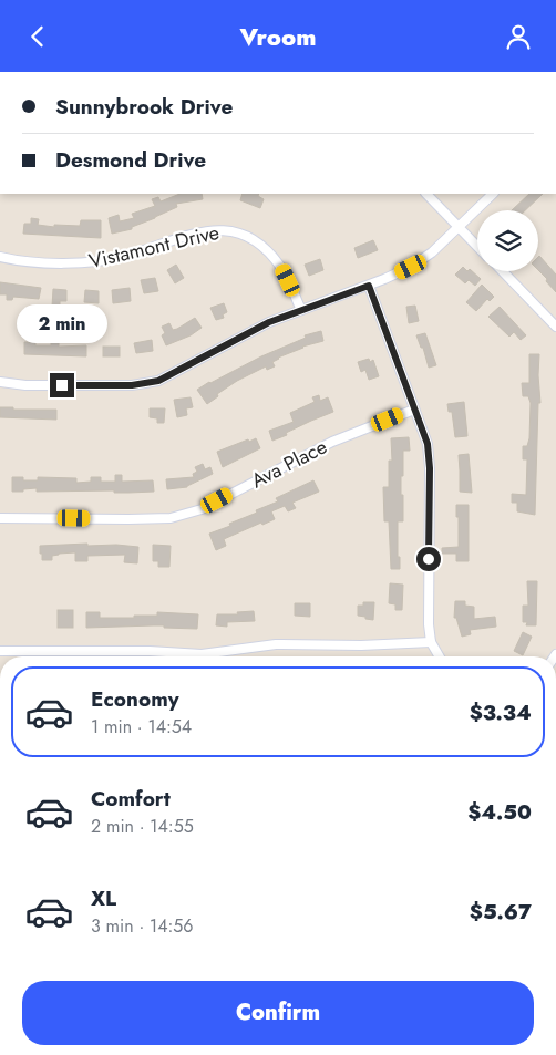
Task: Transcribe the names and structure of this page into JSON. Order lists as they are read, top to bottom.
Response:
{
  "streets": {
    "street": ["Vistamont Drive", "Ava Place"]
  },
  "page": {
    "header": "Vroom",
    "banner": ["Sunnybrook Drive", "Desmond Drive"],
    "bubble": "2 min",
    "list": [
      {
        "name": "Economy",
        "note": "1 min · 14:54",
        "value": "$3.34"
      },
      {
        "name": "Comfort",
        "note": "2 min · 14:55",
        "value": "$4.50"
      },
      {
        "name": "XL",
        "note": "3 min · 14:56",
        "value": "$5.67"
      }
    ],
    "buttons": "Confirm"
  }
}
